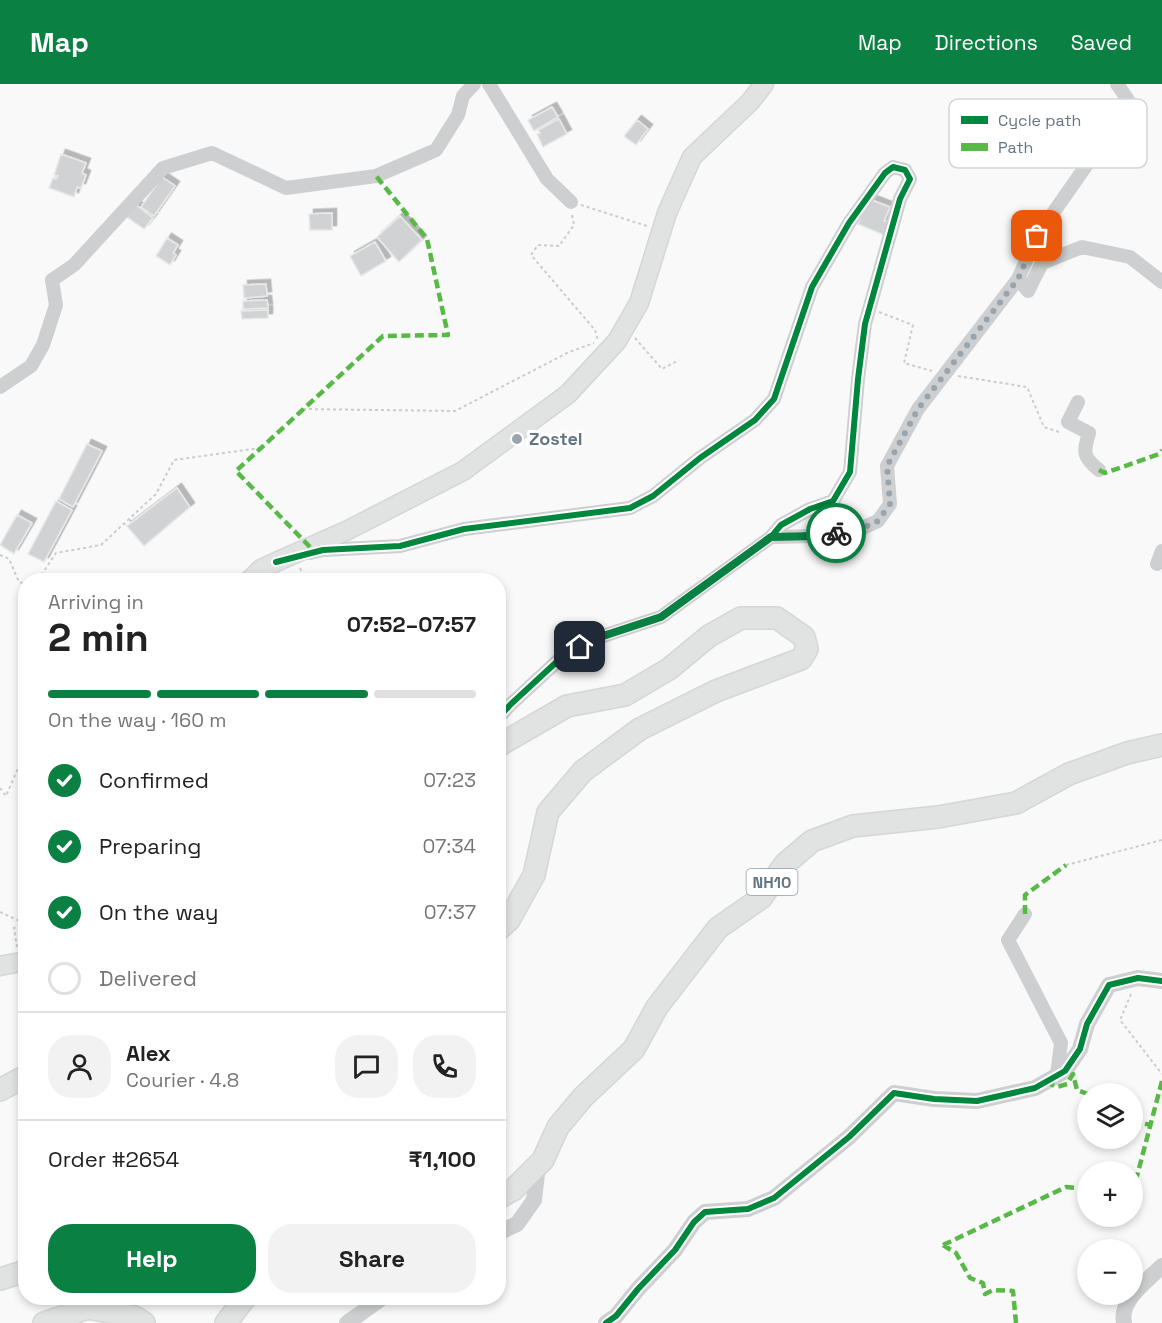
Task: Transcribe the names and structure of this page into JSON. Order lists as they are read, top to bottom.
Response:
{
  "streets": {
    "highway": ["NH10"]
  },
  "places": ["Zostel"],
  "legend": ["Cycle path", "Path"],
  "page": {
    "header": "Map",
    "nav": ["Map", "Directions", "Saved"],
    "heading": ["2 min", "Arriving in", "07:52–07:57"],
    "panel": [
      "Alex",
      "Courier · 4.8",
      "Order #2654",
      "₹1,100"
    ],
    "bar": "On the way · 160 m",
    "list": [
      ["Confirmed", "07:23"],
      ["Preparing", "07:34"],
      ["On the way", "07:37"],
      "Delivered"
    ],
    "map_buttons": ["+", "−"],
    "buttons": ["Help", "Share"]
  }
}
